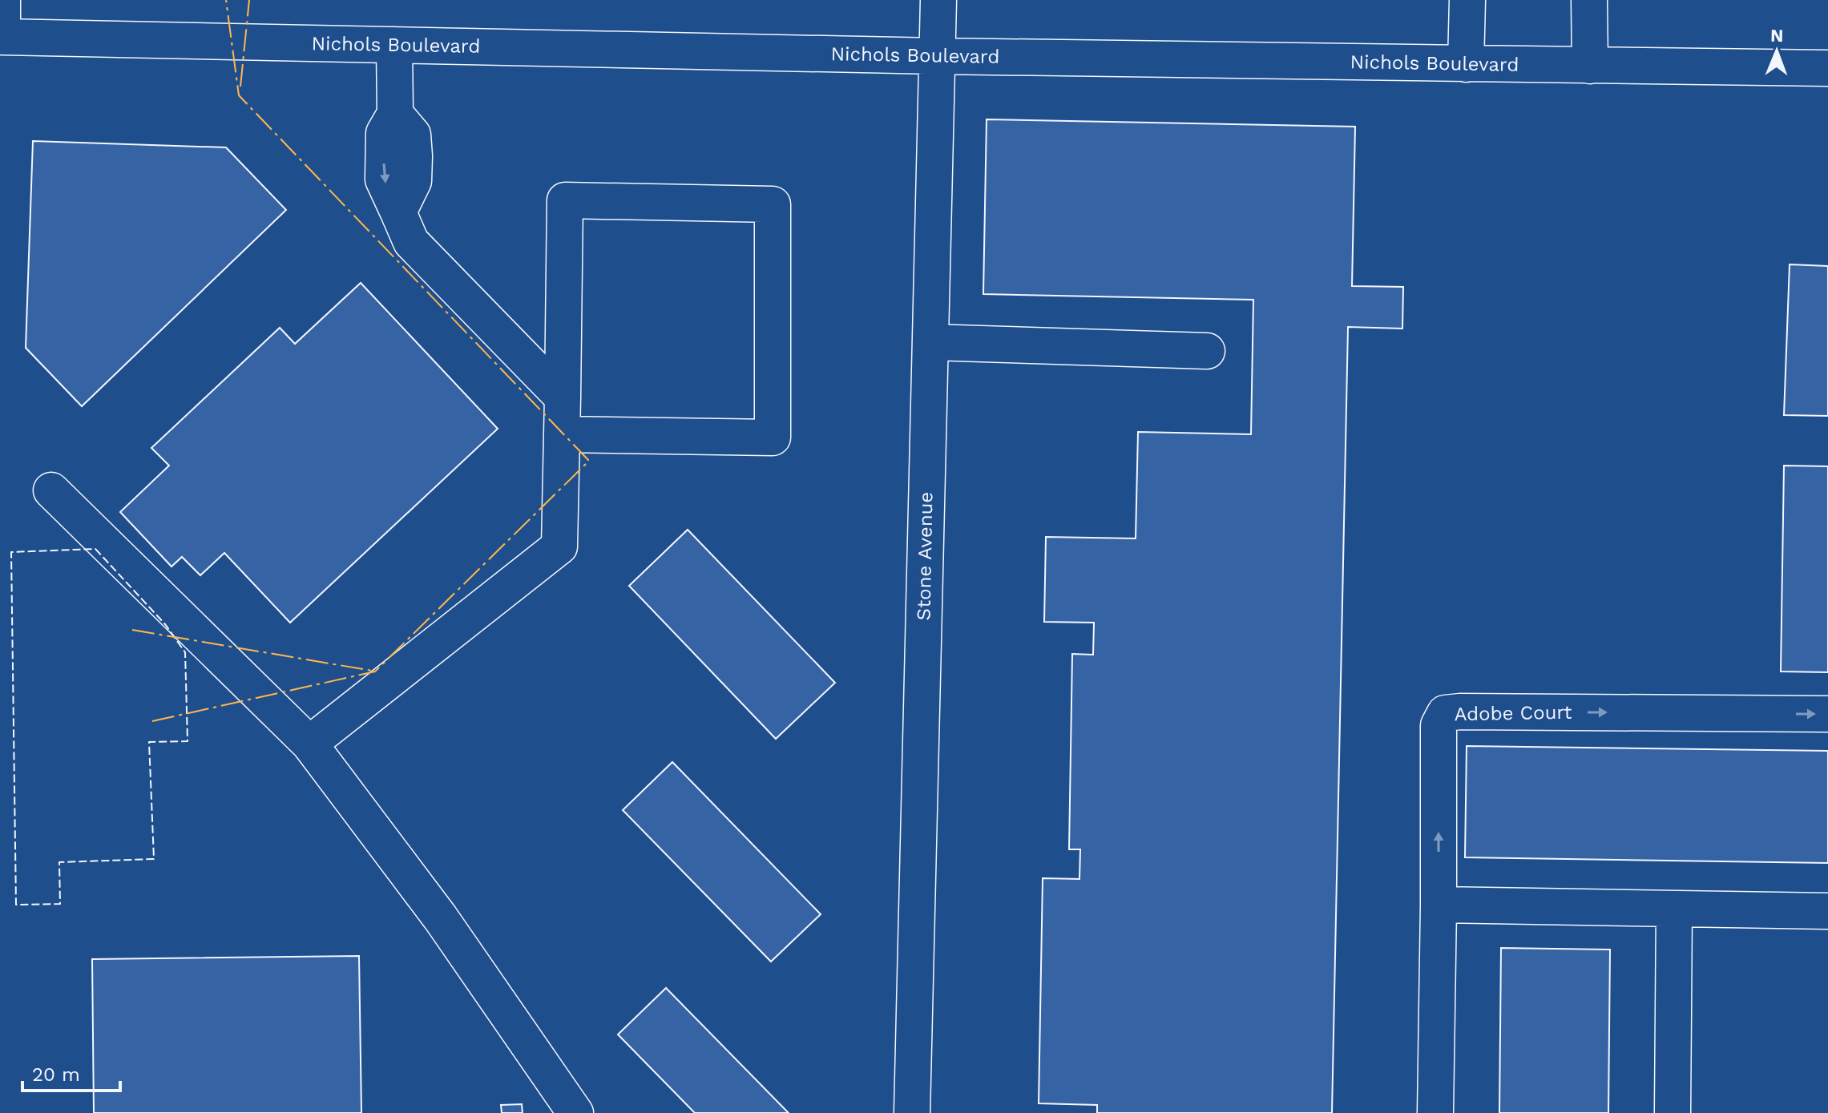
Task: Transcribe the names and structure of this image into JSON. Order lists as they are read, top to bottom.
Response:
{
  "streets": {
    "street": ["Nichols Boulevard", "Stone Avenue", "Adobe Court"]
  },
  "crossings": [
    ["Nichols Boulevard", "Stone Avenue"]
  ],
  "scale_bar": "20 m",
  "north": "top"
}
